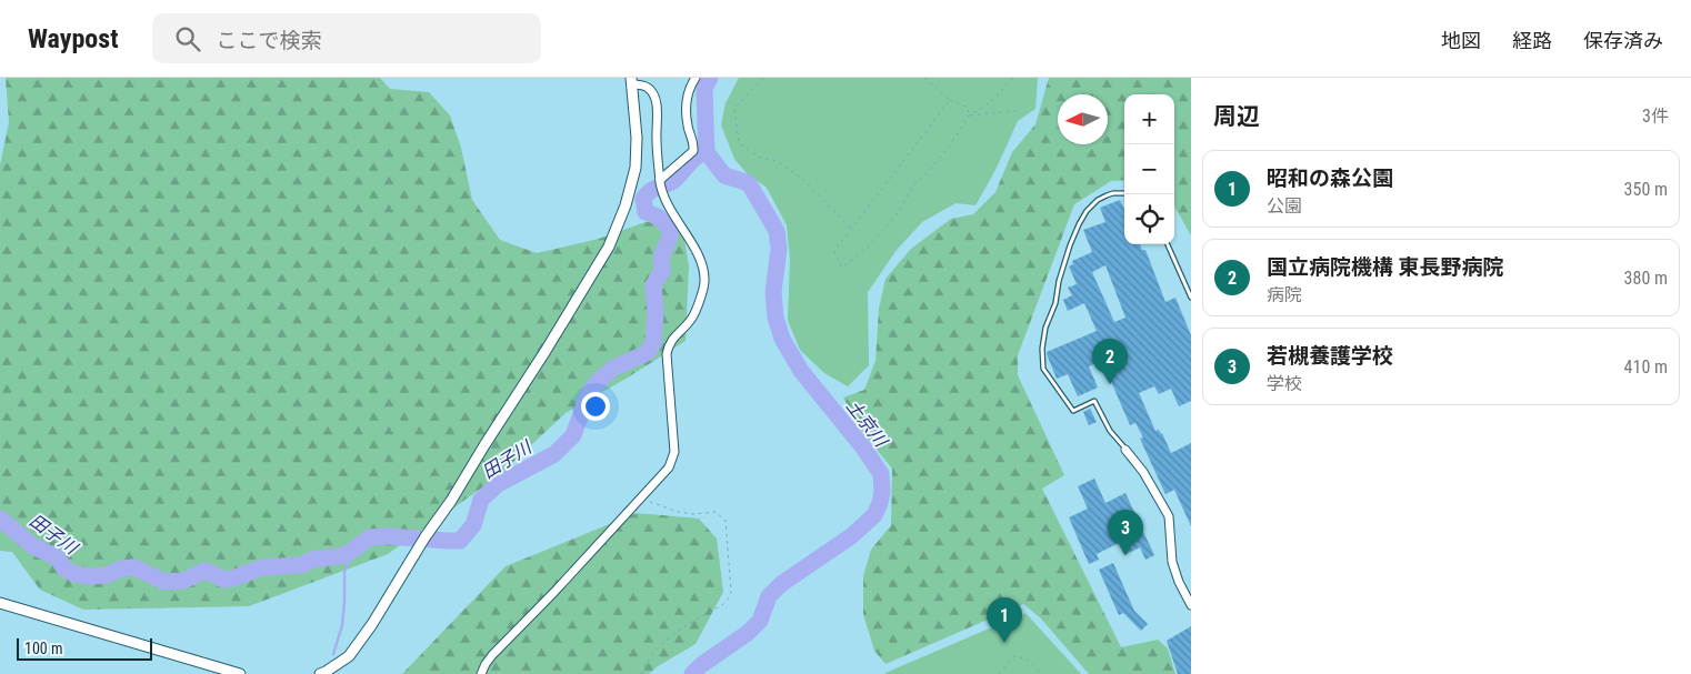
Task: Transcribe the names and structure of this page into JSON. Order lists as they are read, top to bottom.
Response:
{
  "water": ["土京川", "田子川"],
  "scale_bar": "100 m",
  "north": "left",
  "page": {
    "header": "Waypost",
    "search": "ここで検索",
    "nav": ["地図", "経路", "保存済み"],
    "heading": ["周辺", "3件"],
    "map_buttons": ["+", "−"],
    "list": [
      {
        "mark": "1",
        "name": "昭和の森公園",
        "note": "公園",
        "value": "350 m"
      },
      {
        "mark": "2",
        "name": "国立病院機構 東長野病院",
        "note": "病院",
        "value": "380 m"
      },
      {
        "mark": "3",
        "name": "若槻養護学校",
        "note": "学校",
        "value": "410 m"
      }
    ],
    "pins": ["2", "3", "1"],
    "scale": "100 m"
  }
}
